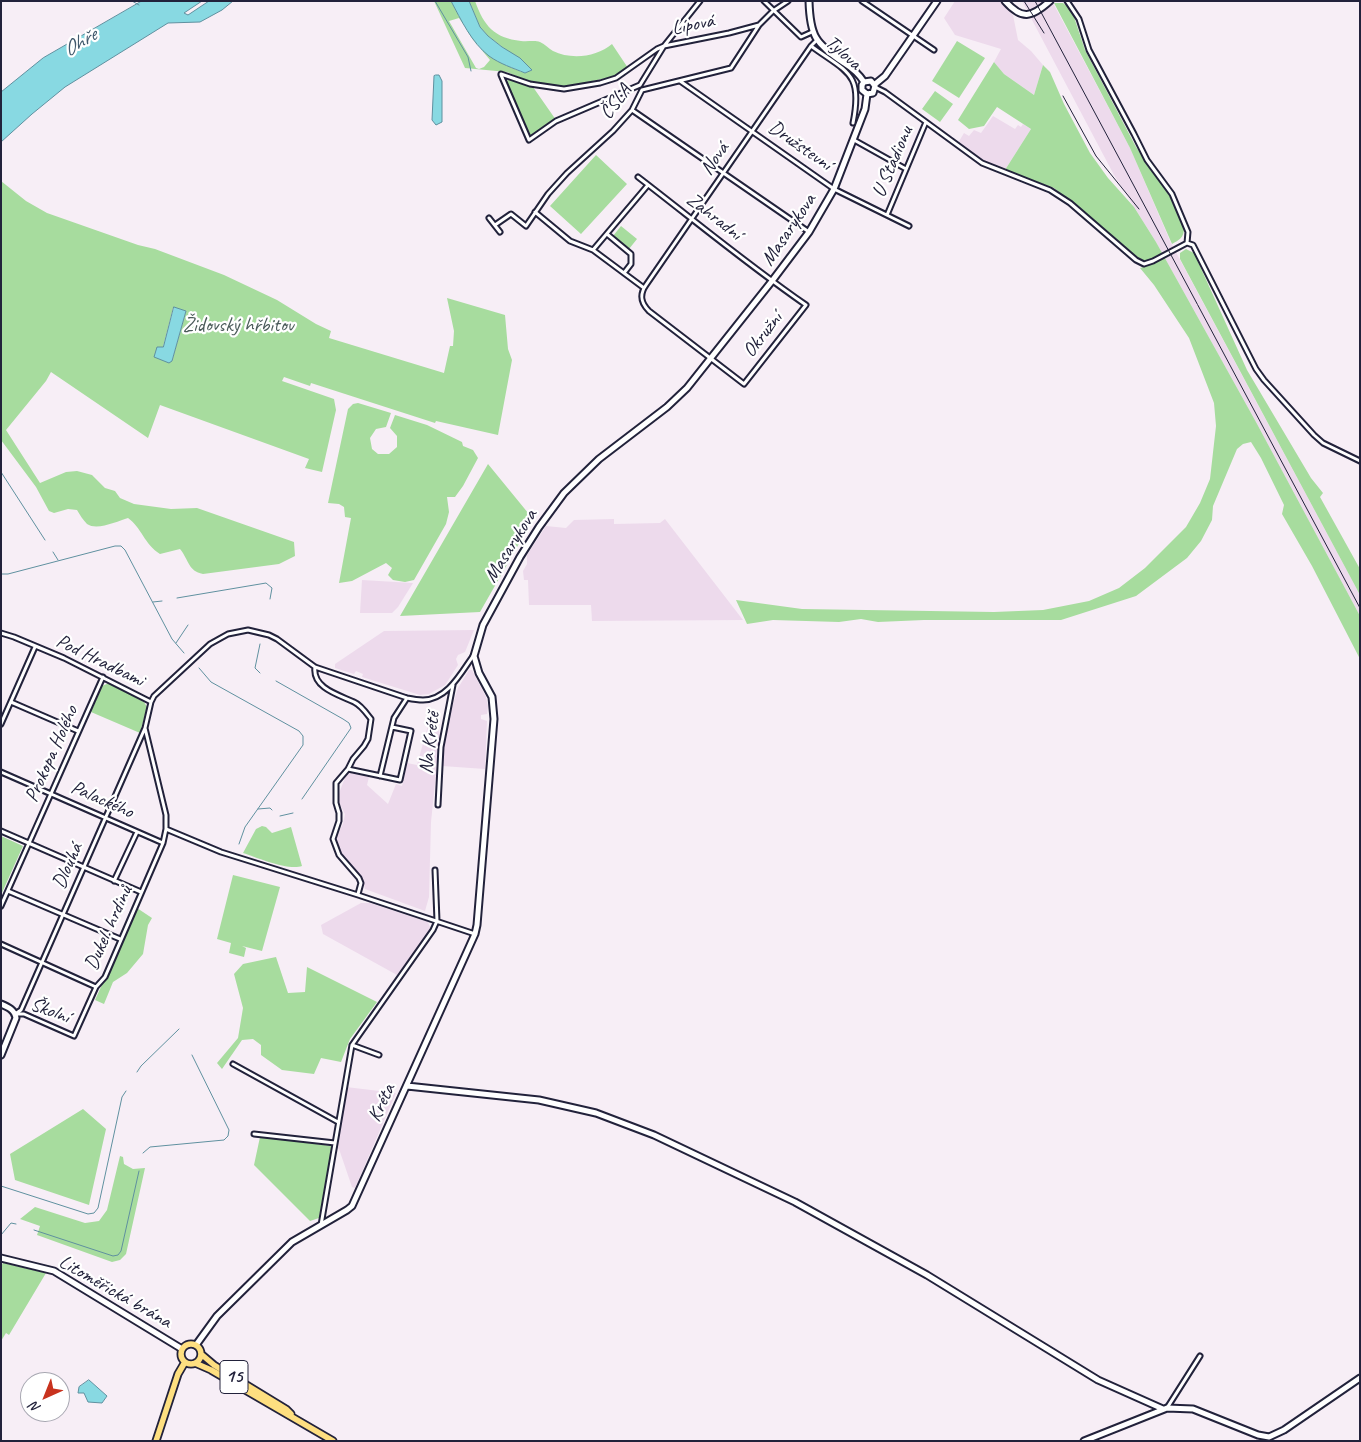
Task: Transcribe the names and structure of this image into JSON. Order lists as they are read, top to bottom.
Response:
{
  "streets": {
    "main road": ["15"],
    "street": [
      "Lípová",
      "Tylova",
      "ČSLA",
      "Družstevní",
      "Nová",
      "U Stadionu",
      "Zahradní",
      "Masarykova",
      "Okružní",
      "Pod Hradbami",
      "Na Krétě",
      "Prokopa Holého",
      "Palackého",
      "Dlouhá",
      "Dukel. hrdinů",
      "Školní",
      "Kréta",
      "Litoměřická brána"
    ]
  },
  "crossings": [
    ["Lípová", "ČSLA"],
    ["Tylova", "Nová"],
    ["Tylova", "U Stadionu"],
    ["Tylova", "Masarykova"],
    ["ČSLA", "Družstevní"],
    ["Družstevní", "Nová"],
    ["Družstevní", "U Stadionu"],
    ["Družstevní", "Masarykova"],
    ["Nová", "Zahradní"],
    ["U Stadionu", "Masarykova"],
    ["Zahradní", "Masarykova"],
    ["Zahradní", "Okružní"],
    ["Masarykova", "Okružní"],
    ["Masarykova", "Kréta"],
    ["Pod Hradbami", "Prokopa Holého"],
    ["Pod Hradbami", "Dlouhá"],
    ["Prokopa Holého", "Palackého"],
    ["Palackého", "Dlouhá"],
    ["Palackého", "Dukel. hrdinů"],
    ["Dlouhá", "Dukel. hrdinů"],
    ["Dlouhá", "Školní"],
    ["Dukel. hrdinů", "Školní"],
    ["Litoměřická brána", "15"]
  ],
  "water": ["Ohře"],
  "parks": ["Židovský hřbitov"],
  "north": "bottom left"
}
